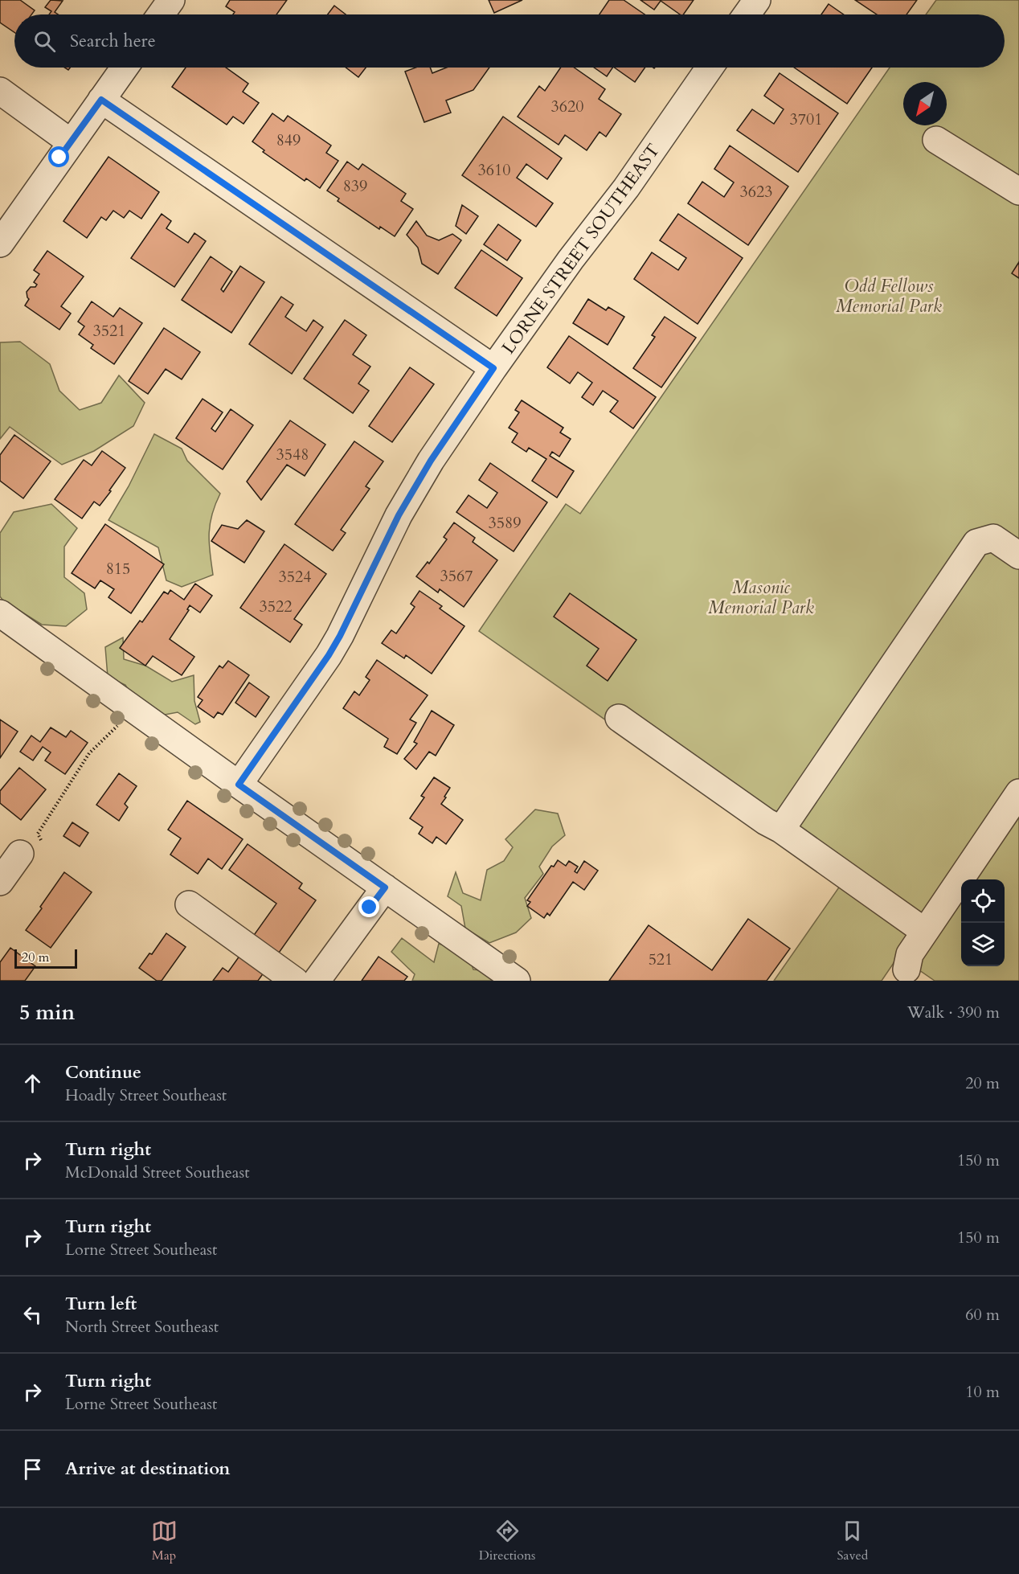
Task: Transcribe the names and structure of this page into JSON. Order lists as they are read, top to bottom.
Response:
{
  "streets": {
    "street": ["LORNE STREET SOUTHEAST"]
  },
  "parks": ["Odd Fellows Memorial Park", "Masonic Memorial Park"],
  "house_numbers": [
    "3620",
    "3701",
    "849",
    "3610",
    "839",
    "3623",
    "3521",
    "3548",
    "3589",
    "815",
    "3567",
    "3524",
    "3522",
    "521"
  ],
  "scale_bar": "20 m",
  "north": "bottom left",
  "page": {
    "search": "Search here",
    "scale": "20 m",
    "heading": ["5 min", "Walk · 390 m"],
    "list": [
      ["Continue", "Hoadly Street Southeast", "20 m"],
      ["Turn right", "McDonald Street Southeast", "150 m"],
      ["Turn right", "Lorne Street Southeast", "150 m"],
      ["Turn left", "North Street Southeast", "60 m"],
      ["Turn right", "Lorne Street Southeast", "10 m"],
      "Arrive at destination"
    ],
    "nav": ["Map", "Directions", "Saved"]
  }
}
